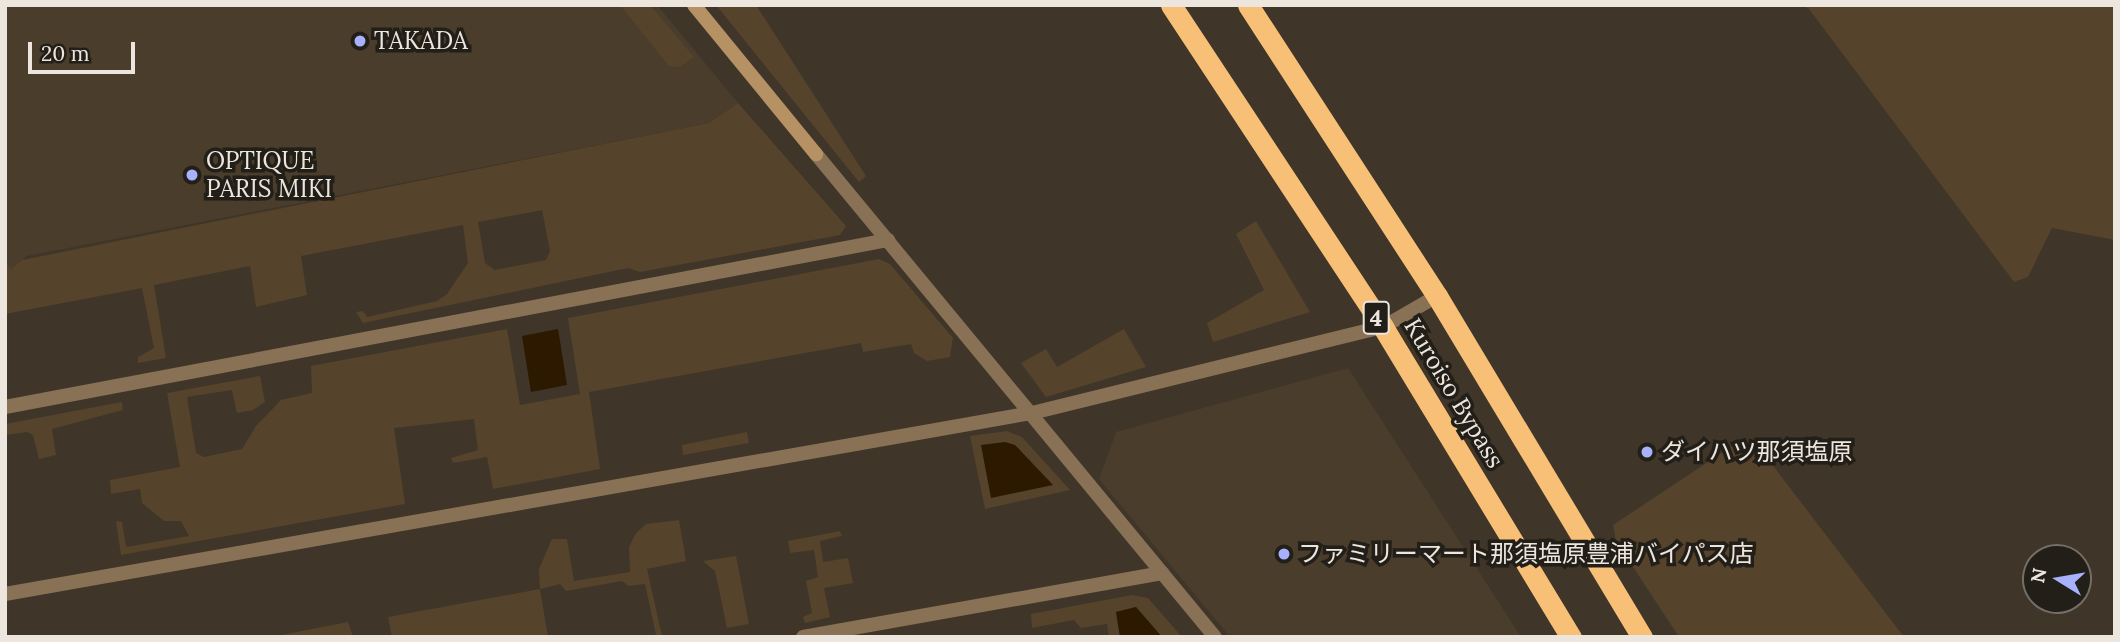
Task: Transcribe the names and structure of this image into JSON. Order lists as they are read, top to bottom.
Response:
{
  "streets": {
    "highway": ["4", "Kuroiso Bypass"]
  },
  "places": [
    "TAKADA",
    "OPTIQUE PARIS MIKI",
    "ダイハツ那須塩原",
    "ファミリーマート那須塩原豊浦バイパス店"
  ],
  "scale_bar": "20 m",
  "north": "left"
}
